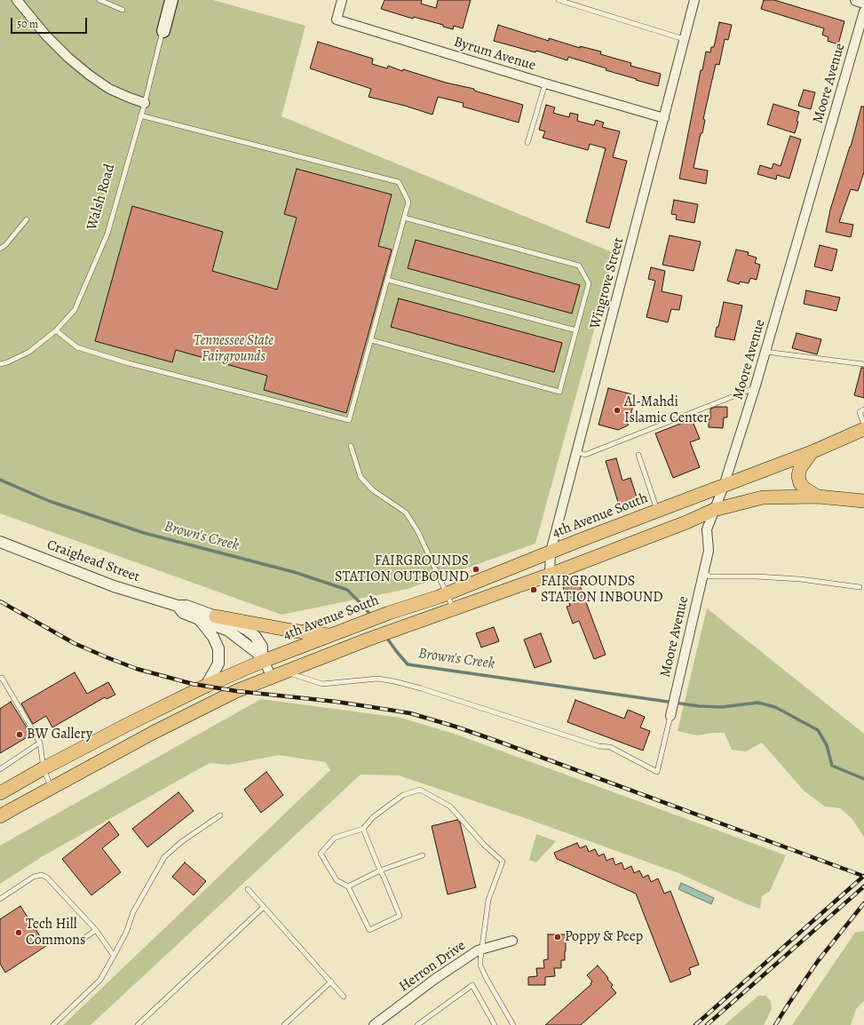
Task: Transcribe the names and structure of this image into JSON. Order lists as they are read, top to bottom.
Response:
{
  "streets": {
    "main road": ["Walsh Road", "4th Avenue South"],
    "street": [
      "Byrum Avenue",
      "Moore Avenue",
      "Wingrove Street",
      "Craighead Street",
      "Herron Drive"
    ]
  },
  "crossings": [
    ["Byrum Avenue", "Wingrove Street"],
    ["Moore Avenue", "4th Avenue South"],
    ["Wingrove Street", "4th Avenue South"],
    ["4th Avenue South", "Craighead Street"]
  ],
  "water": ["Brown's Creek"],
  "parks": ["Tennessee State Fairgrounds"],
  "places": [
    "Al-Mahdi Islamic Center",
    "FAIRGROUNDS STATION OUTBOUND",
    "FAIRGROUNDS STATION INBOUND",
    "BW Gallery",
    "Tech Hill Commons",
    "Poppy & Peep"
  ],
  "scale_bar": "50 m"
}
